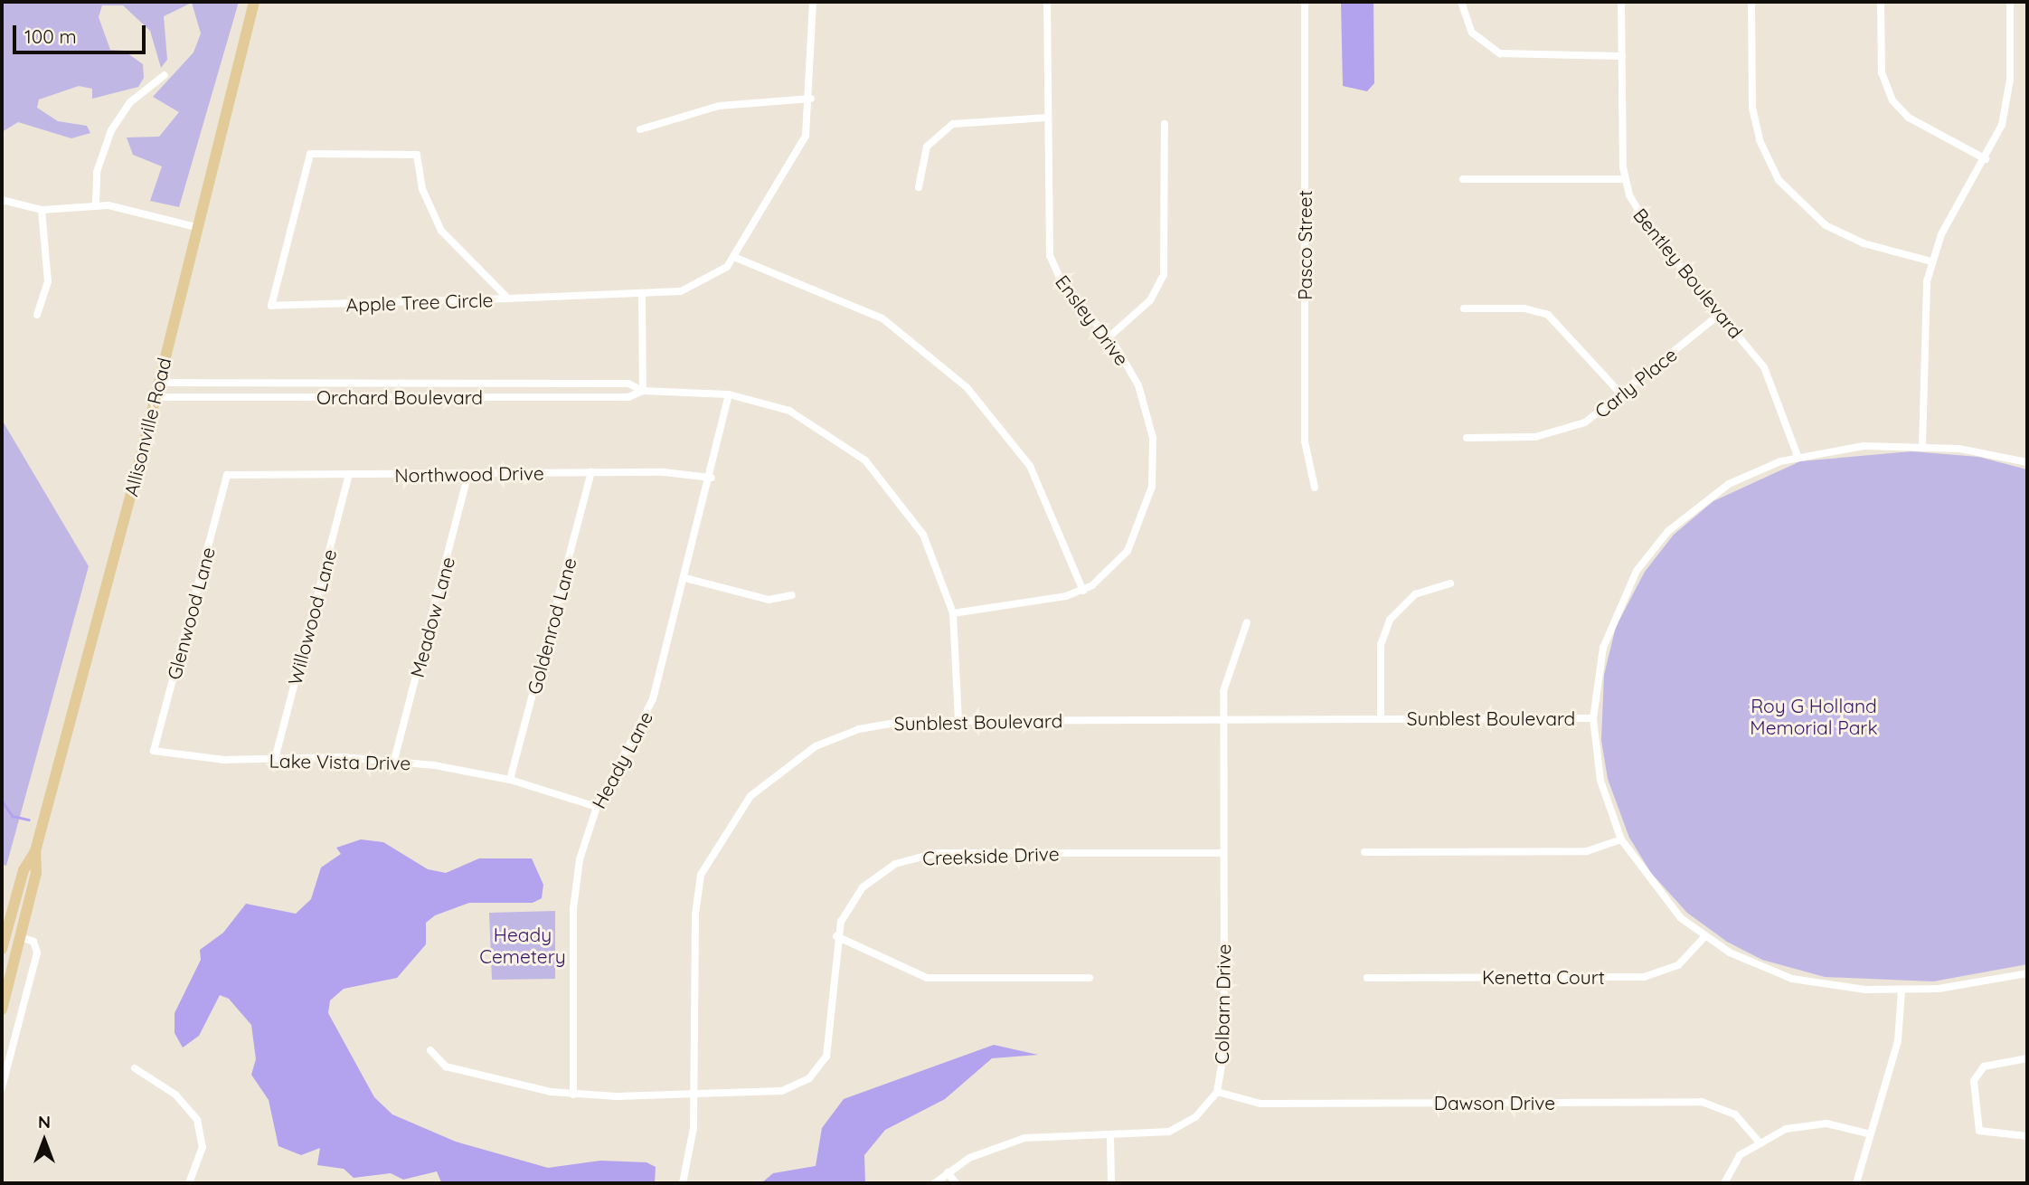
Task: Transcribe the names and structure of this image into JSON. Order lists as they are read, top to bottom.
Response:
{
  "streets": {
    "main road": ["Allisonville Road"],
    "street": [
      "Pasco Street",
      "Bentley Boulevard",
      "Apple Tree Circle",
      "Ensley Drive",
      "Carly Place",
      "Orchard Boulevard",
      "Northwood Drive",
      "Glenwood Lane",
      "Willowood Lane",
      "Meadow Lane",
      "Goldenrod Lane",
      "Sunblest Boulevard",
      "Heady Lane",
      "Lake Vista Drive",
      "Creekside Drive",
      "Kenetta Court",
      "Colbarn Drive",
      "Dawson Drive"
    ]
  },
  "crossings": [
    ["Bentley Boulevard", "Carly Place"],
    ["Ensley Drive", "Orchard Boulevard"],
    ["Orchard Boulevard", "Allisonville Road"],
    ["Orchard Boulevard", "Sunblest Boulevard"],
    ["Orchard Boulevard", "Heady Lane"],
    ["Northwood Drive", "Glenwood Lane"],
    ["Northwood Drive", "Willowood Lane"],
    ["Northwood Drive", "Meadow Lane"],
    ["Northwood Drive", "Goldenrod Lane"],
    ["Northwood Drive", "Heady Lane"],
    ["Glenwood Lane", "Lake Vista Drive"],
    ["Willowood Lane", "Lake Vista Drive"],
    ["Meadow Lane", "Lake Vista Drive"],
    ["Goldenrod Lane", "Lake Vista Drive"],
    ["Sunblest Boulevard", "Creekside Drive"],
    ["Sunblest Boulevard", "Colbarn Drive"],
    ["Heady Lane", "Lake Vista Drive"],
    ["Heady Lane", "Creekside Drive"],
    ["Creekside Drive", "Colbarn Drive"],
    ["Colbarn Drive", "Dawson Drive"]
  ],
  "parks": ["Roy G Holland Memorial Park", "Heady Cemetery"],
  "scale_bar": "100 m",
  "north": "top"
}
